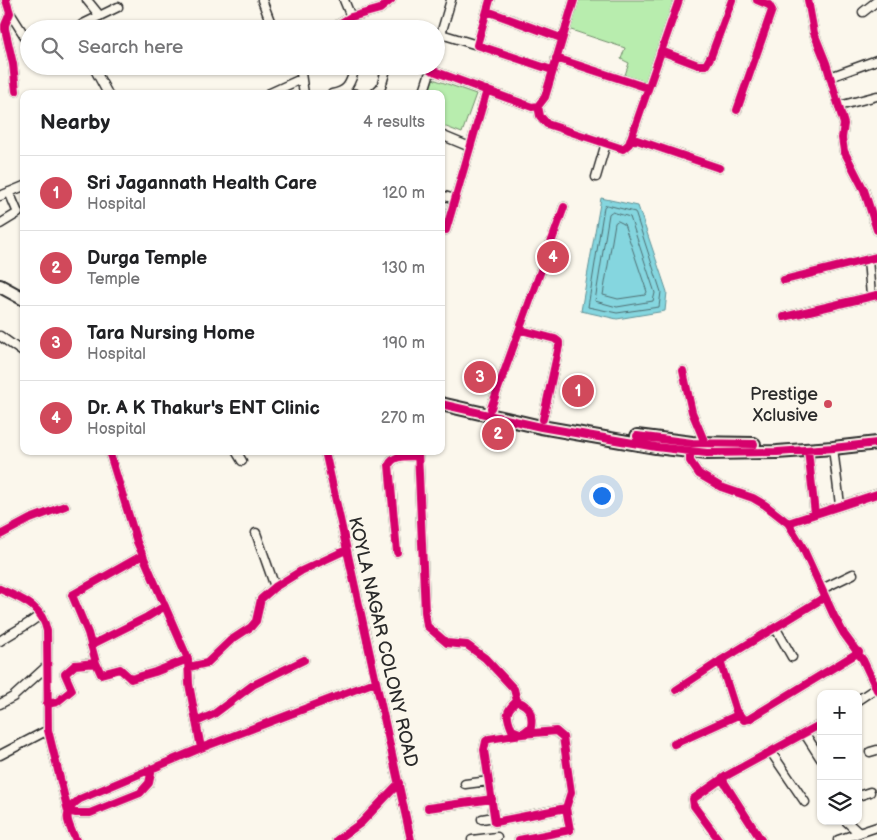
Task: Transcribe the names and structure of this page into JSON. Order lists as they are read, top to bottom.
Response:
{
  "streets": {
    "street": ["KOYLA NAGAR COLONY ROAD"]
  },
  "places": ["Prestige Xclusive"],
  "page": {
    "search": "Search here",
    "heading": ["Nearby", "4 results"],
    "list": [
      {
        "mark": "1",
        "name": "Sri Jagannath Health Care",
        "note": "Hospital",
        "value": "120 m"
      },
      {
        "mark": "2",
        "name": "Durga Temple",
        "note": "Temple",
        "value": "130 m"
      },
      {
        "mark": "3",
        "name": "Tara Nursing Home",
        "note": "Hospital",
        "value": "190 m"
      },
      {
        "mark": "4",
        "name": "Dr. A K Thakur's ENT Clinic",
        "note": "Hospital",
        "value": "270 m"
      }
    ],
    "pins": [
      "4",
      "3",
      "1",
      "2"
    ],
    "map_buttons": ["+", "−"]
  }
}
